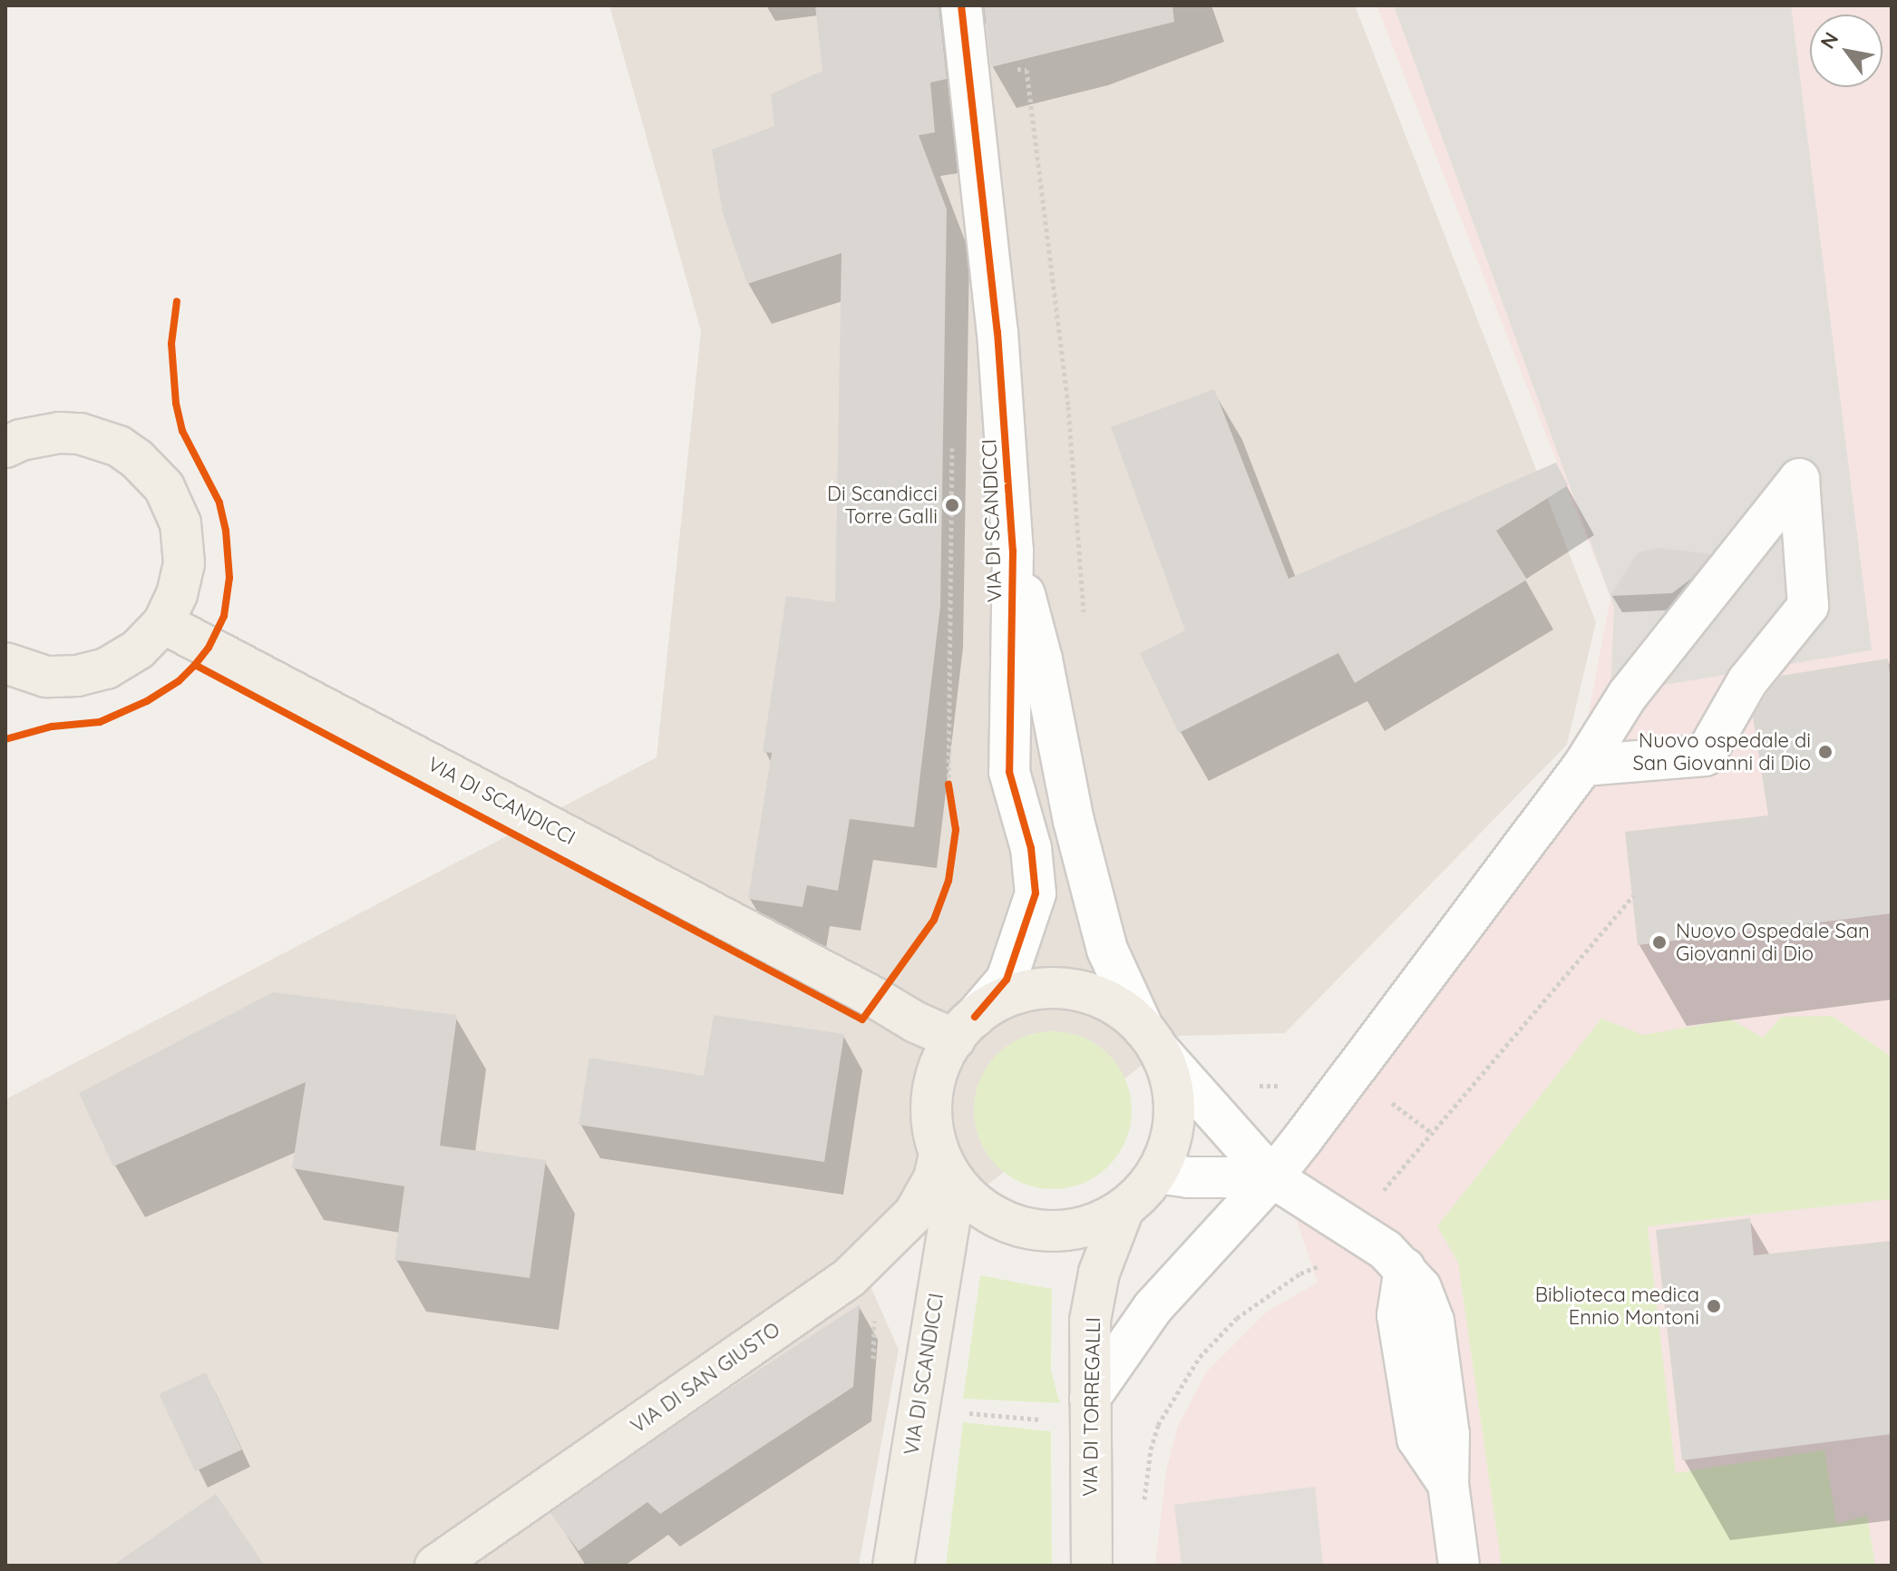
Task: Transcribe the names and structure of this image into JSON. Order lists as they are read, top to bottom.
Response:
{
  "streets": {
    "main road": ["VIA DI SCANDICCI", "VIA DI SAN GIUSTO", "VIA DI TORREGALLI"]
  },
  "crossings": [
    ["VIA DI SCANDICCI", "VIA DI SAN GIUSTO"],
    ["VIA DI SCANDICCI", "VIA DI TORREGALLI"],
    ["VIA DI SAN GIUSTO", "VIA DI TORREGALLI"]
  ],
  "places": [
    "Di Scandicci Torre Galli",
    "Nuovo ospedale di San Giovanni di Dio",
    "Nuovo Ospedale San Giovanni di Dio",
    "Biblioteca medica Ennio Montoni"
  ],
  "north": "top left"
}
